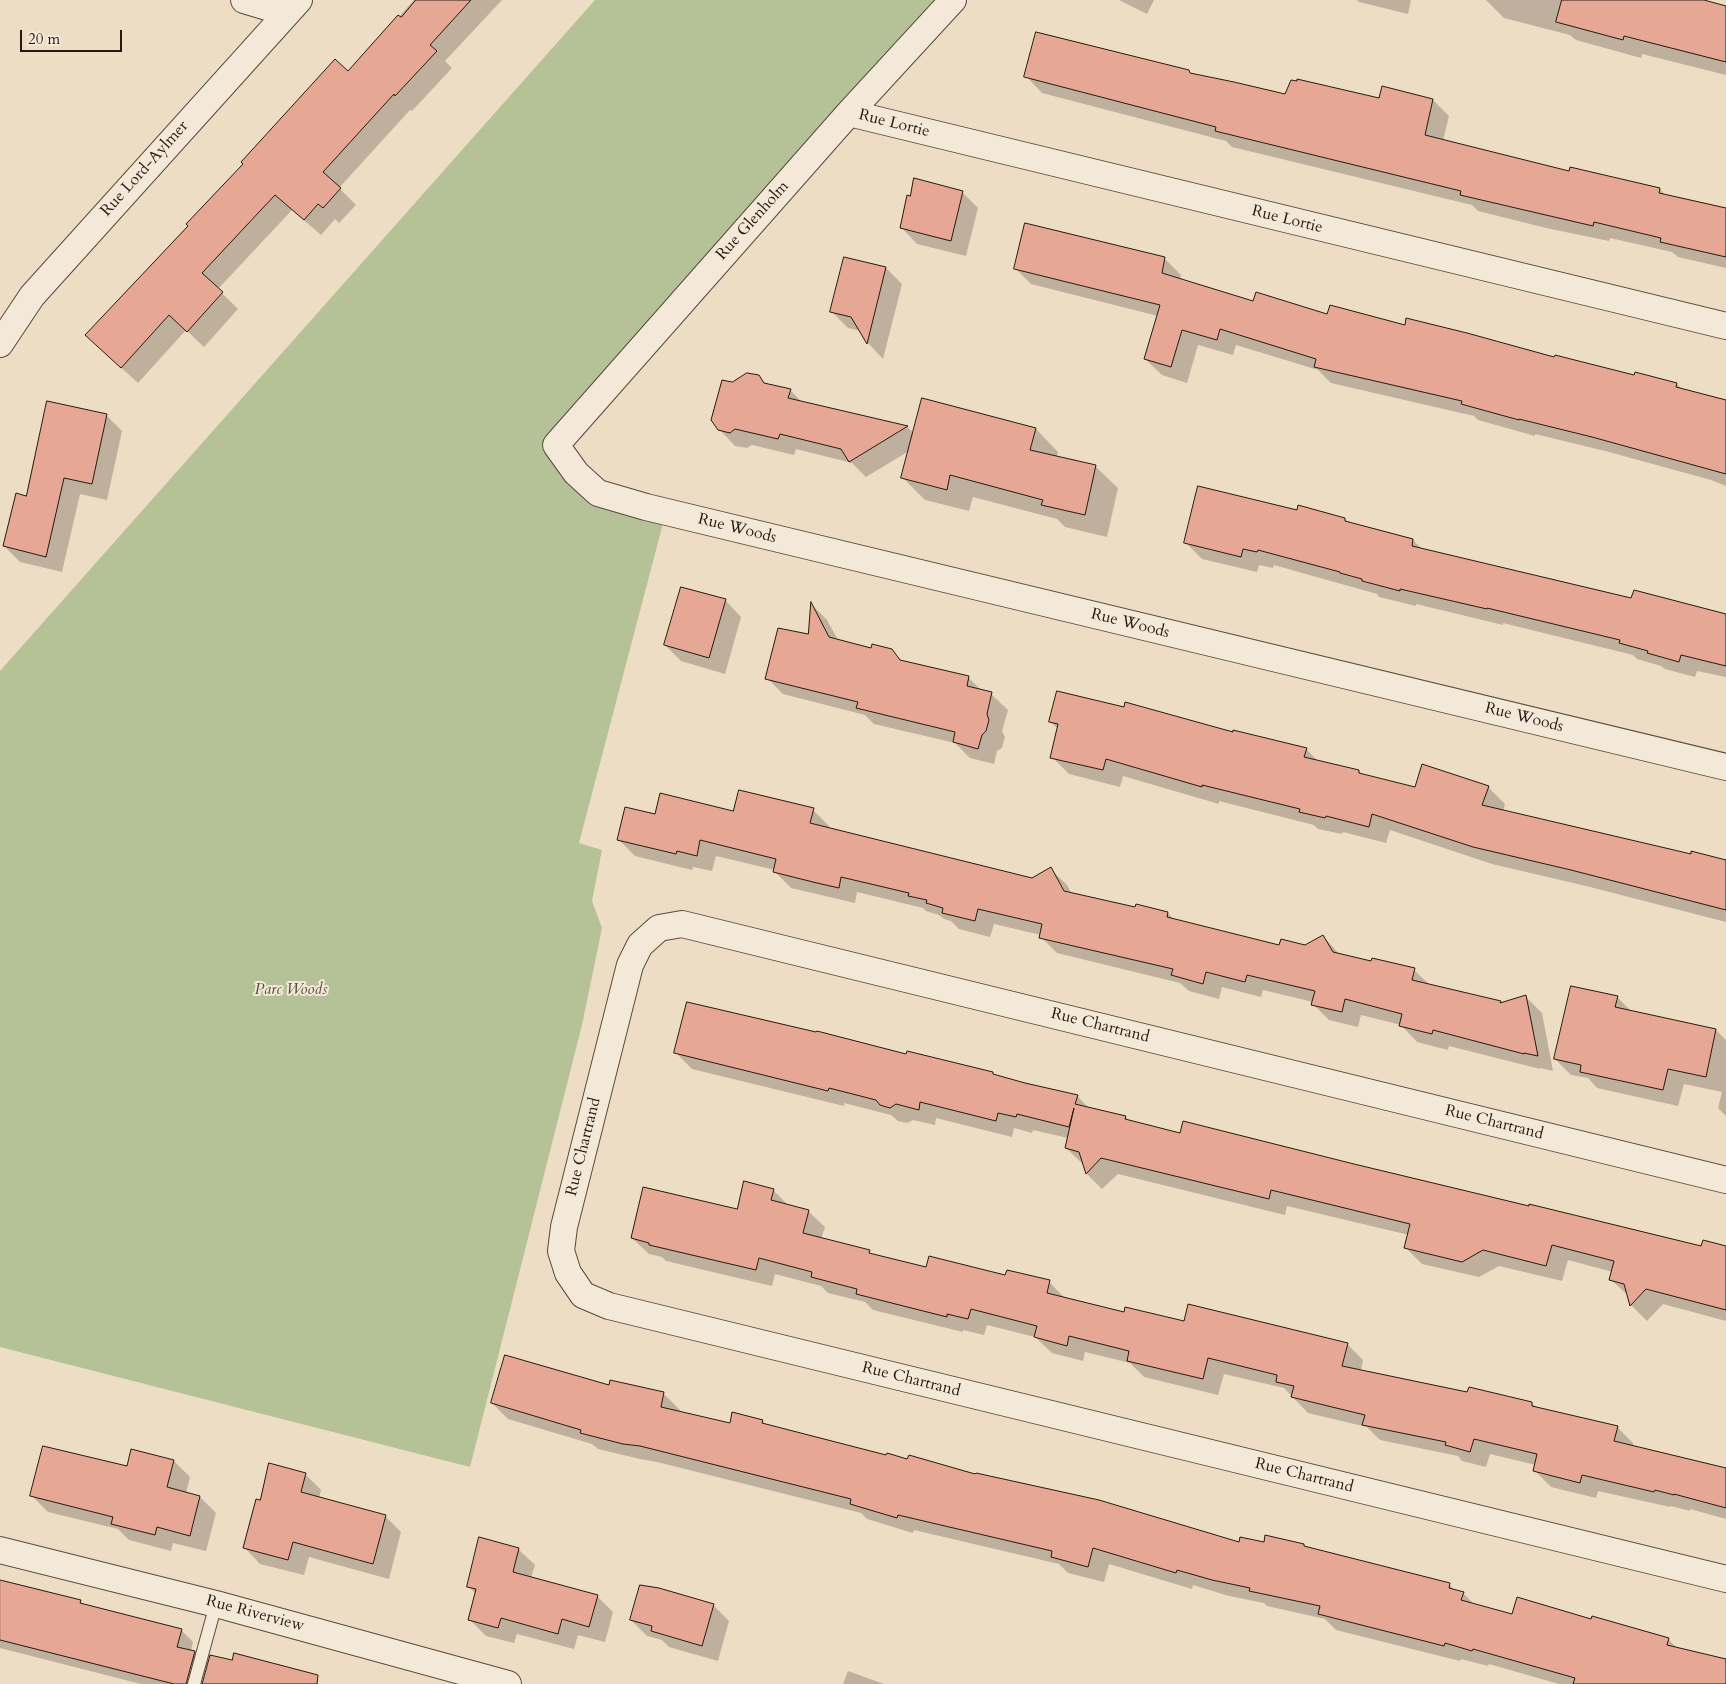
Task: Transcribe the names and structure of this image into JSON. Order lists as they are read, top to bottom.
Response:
{
  "streets": {
    "street": [
      "Rue Lortie",
      "Rue Lord-Aylmer",
      "Rue Glenholm",
      "Rue Woods",
      "Rue Chartrand",
      "Rue Riverview"
    ]
  },
  "crossings": [
    ["Rue Lortie", "Rue Glenholm"],
    ["Rue Glenholm", "Rue Woods"]
  ],
  "parks": ["Parc Woods"],
  "scale_bar": "20 m"
}
